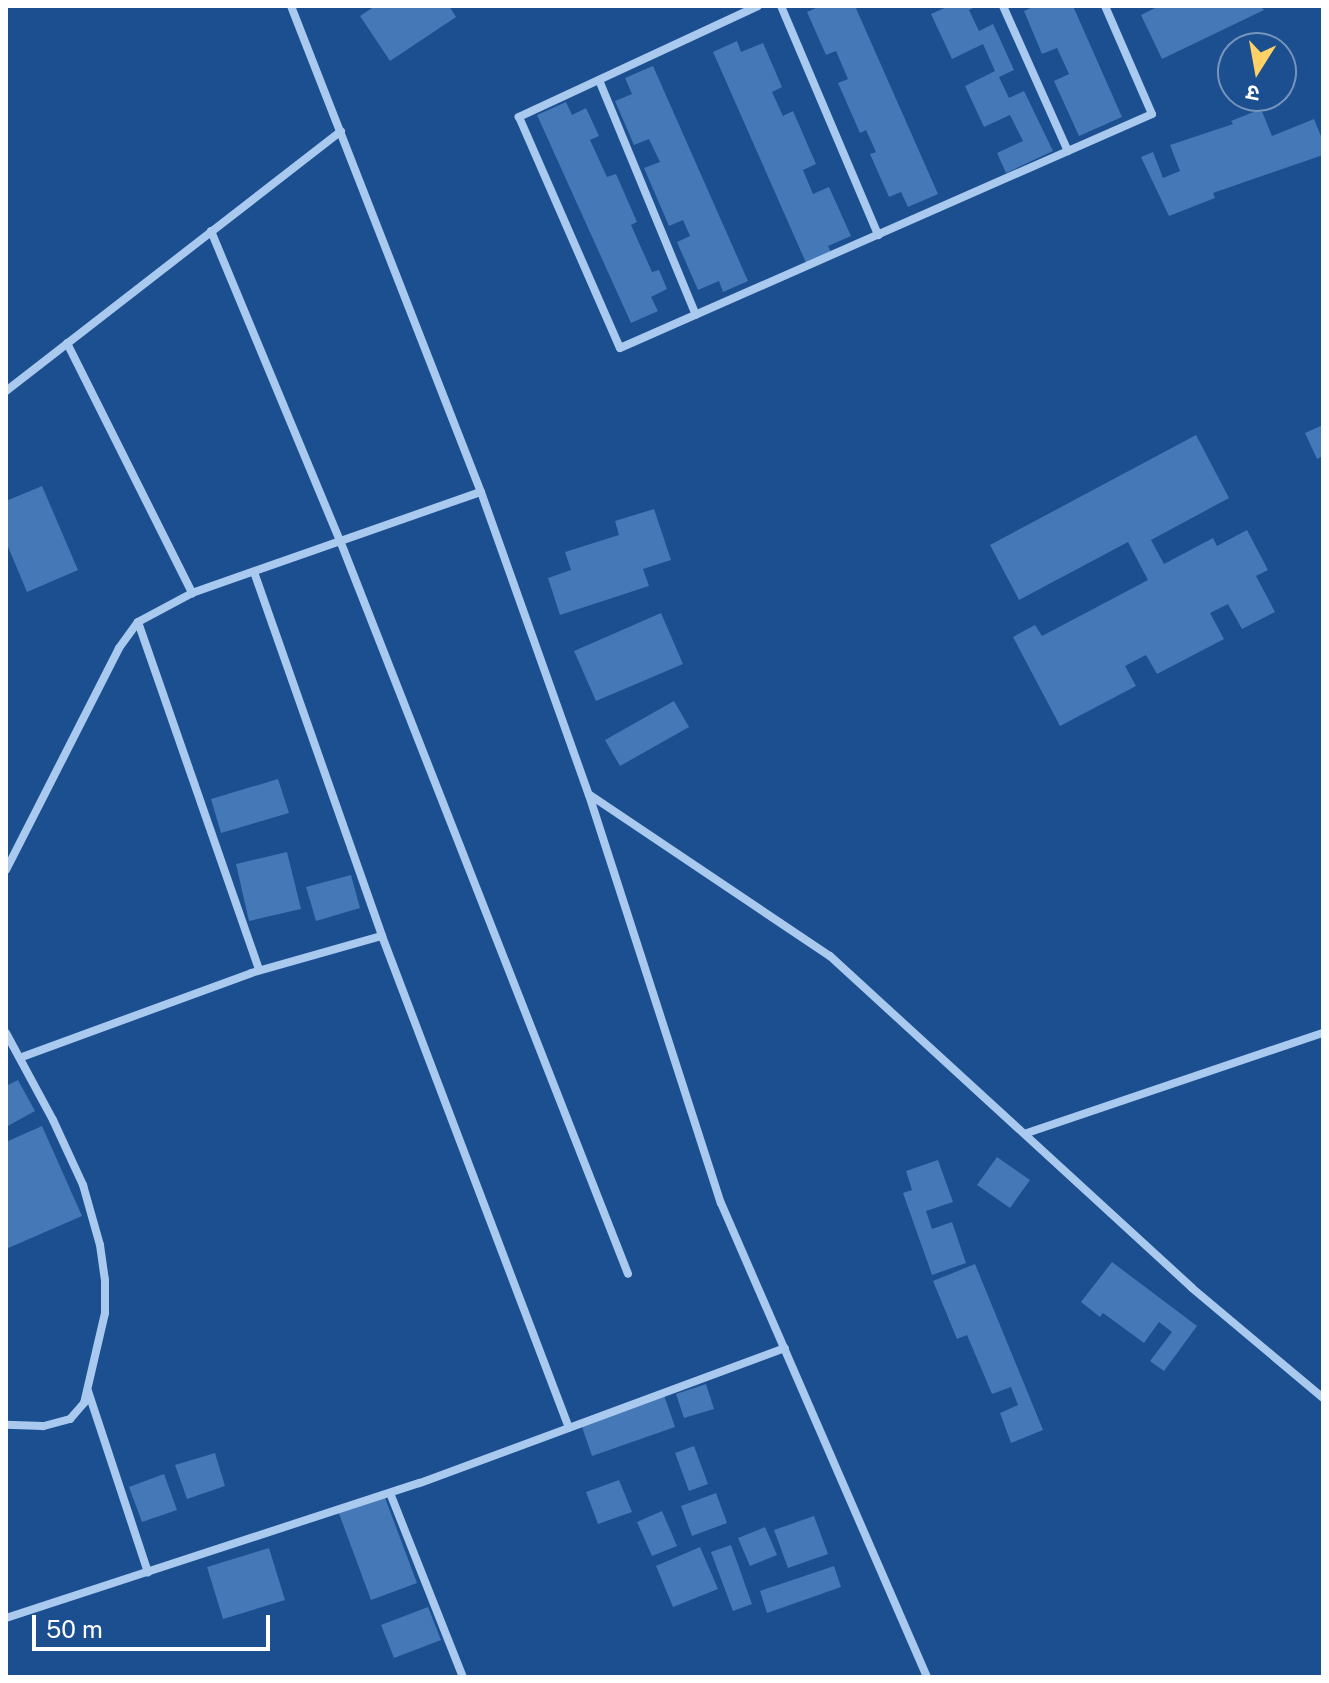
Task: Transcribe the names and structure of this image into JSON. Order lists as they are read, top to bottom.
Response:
{
  "scale_bar": "50 m",
  "north": "bottom"
}
